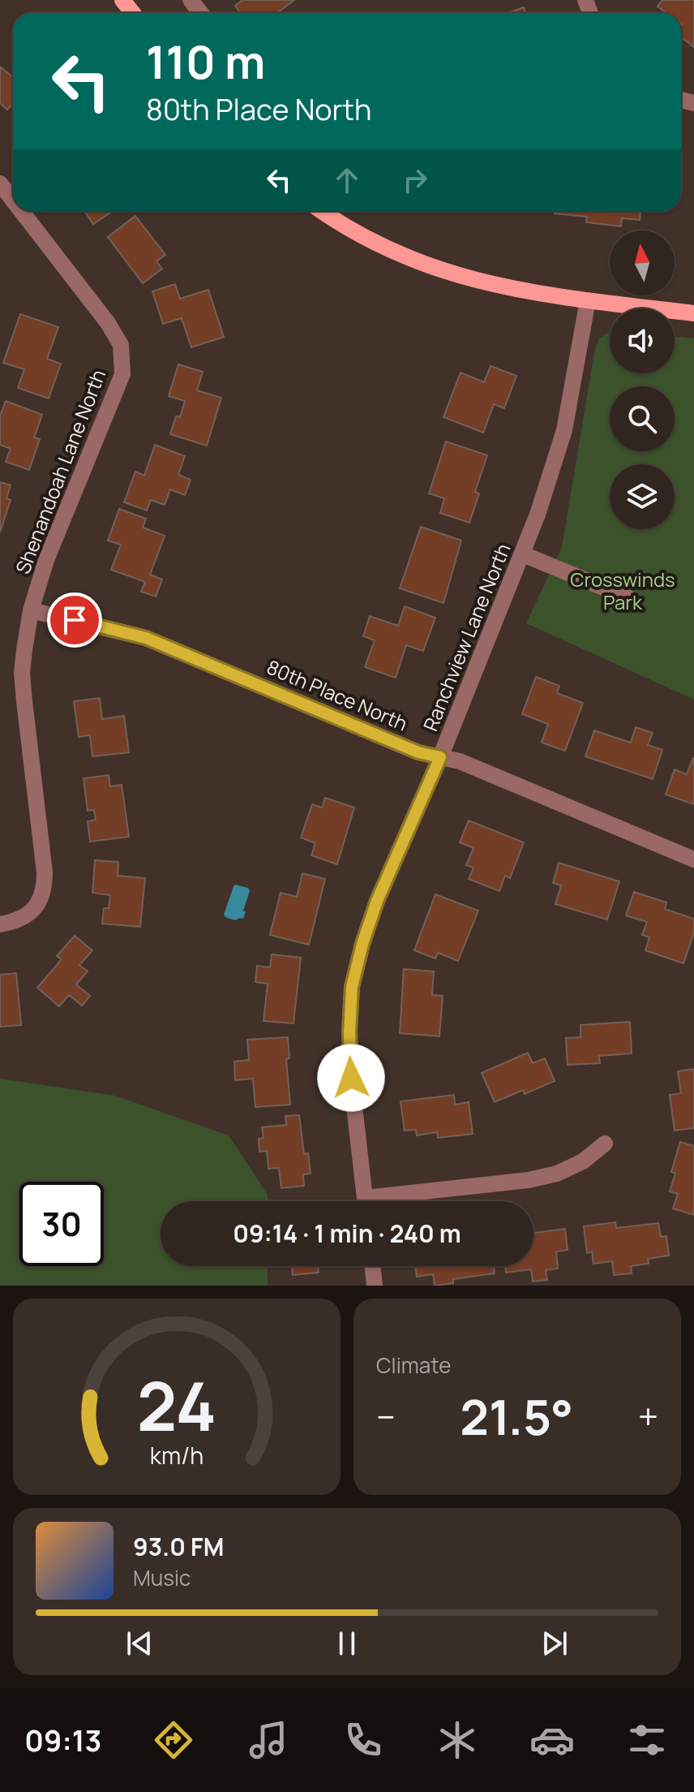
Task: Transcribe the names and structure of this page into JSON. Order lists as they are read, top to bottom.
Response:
{
  "streets": {
    "street": ["Shenandoah Lane North", "Ranchview Lane North", "80th Place North"]
  },
  "crossings": [
    ["Shenandoah Lane North", "80th Place North"],
    ["Ranchview Lane North", "80th Place North"]
  ],
  "parks": ["Crosswinds Park"],
  "north": "top",
  "page": {
    "turn": ["110 m", "80th Place North"],
    "limit": "30",
    "trip": "09:14 · 1 min · 240 m",
    "tile": "Climate",
    "heat": ["−", "21.5°", "+"],
    "song": ["93.0 FM", "Music"],
    "tabs": "09:13",
    "gauge": ["24", "km/h"]
  }
}
